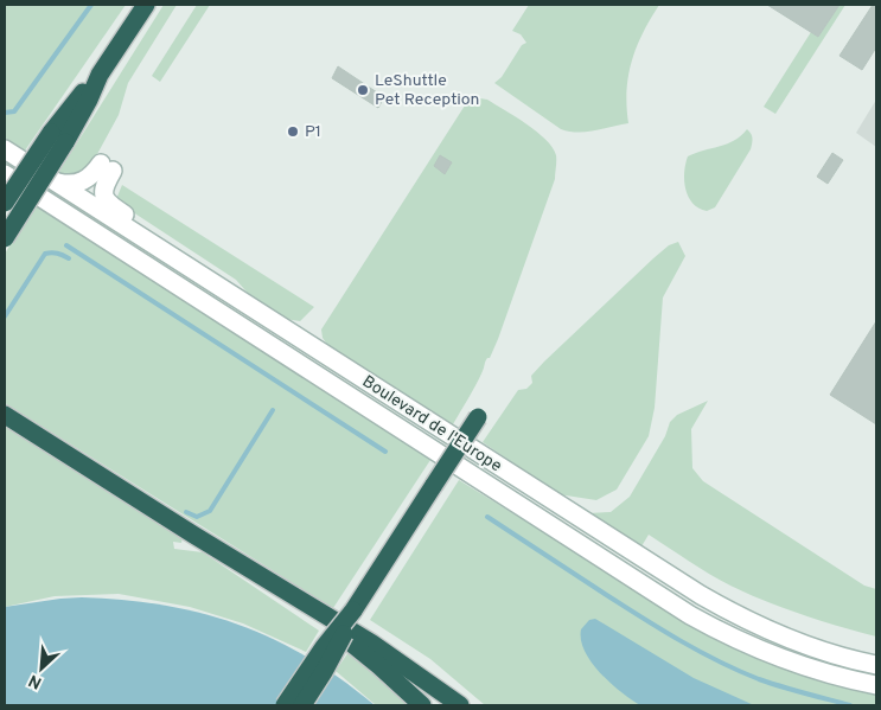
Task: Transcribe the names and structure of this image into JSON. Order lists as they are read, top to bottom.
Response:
{
  "streets": {
    "main road": ["Boulevard de l'Europe"]
  },
  "places": ["LeShuttle Pet Reception", "P1"],
  "north": "bottom left"
}
